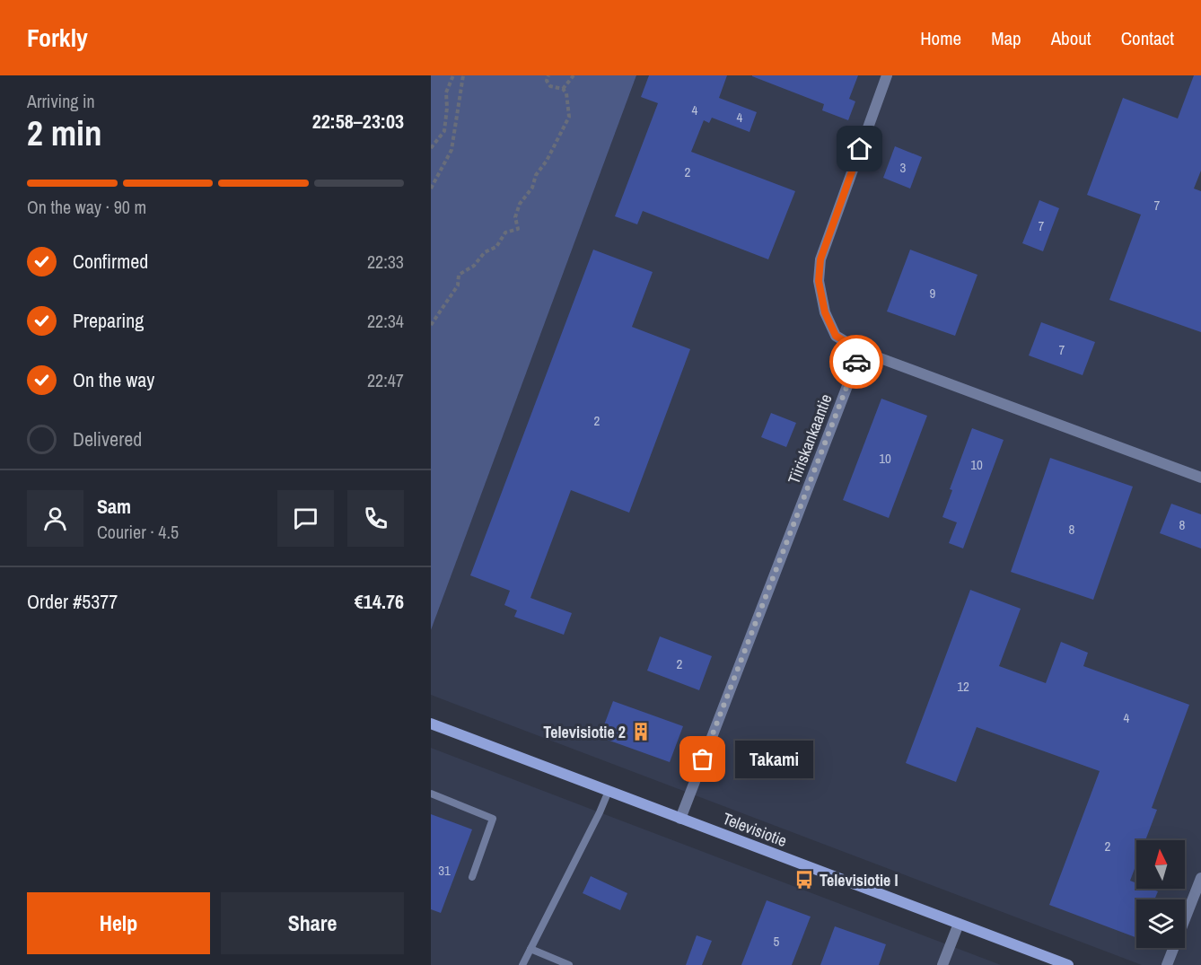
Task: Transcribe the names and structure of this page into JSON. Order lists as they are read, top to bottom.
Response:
{
  "streets": {
    "street": ["Tiiriskankaantie", "Televisiotie"]
  },
  "crossings": [
    ["Tiiriskankaantie", "Televisiotie"]
  ],
  "places": {
    "building": ["Televisiotie 2"],
    "other": ["Takami"],
    "bus stop": ["Televisiotie I"]
  },
  "house_numbers": [
    "4",
    "4",
    "3",
    "2",
    "7",
    "7",
    "9",
    "7",
    "2",
    "10",
    "10",
    "8",
    "8",
    "2",
    "12",
    "4",
    "2",
    "31",
    "5"
  ],
  "north": "top",
  "page": {
    "header": "Forkly",
    "nav": [
      "Home",
      "Map",
      "About",
      "Contact"
    ],
    "heading": ["2 min", "Arriving in", "22:58–23:03"],
    "panel": [
      "Sam",
      "Courier · 4.5",
      "Order #5377",
      "€14.76"
    ],
    "bar": "On the way · 90 m",
    "list": [
      ["Confirmed", "22:33"],
      ["Preparing", "22:34"],
      ["On the way", "22:47"],
      "Delivered"
    ],
    "bubble": "Takami",
    "buttons": ["Help", "Share"]
  }
}
